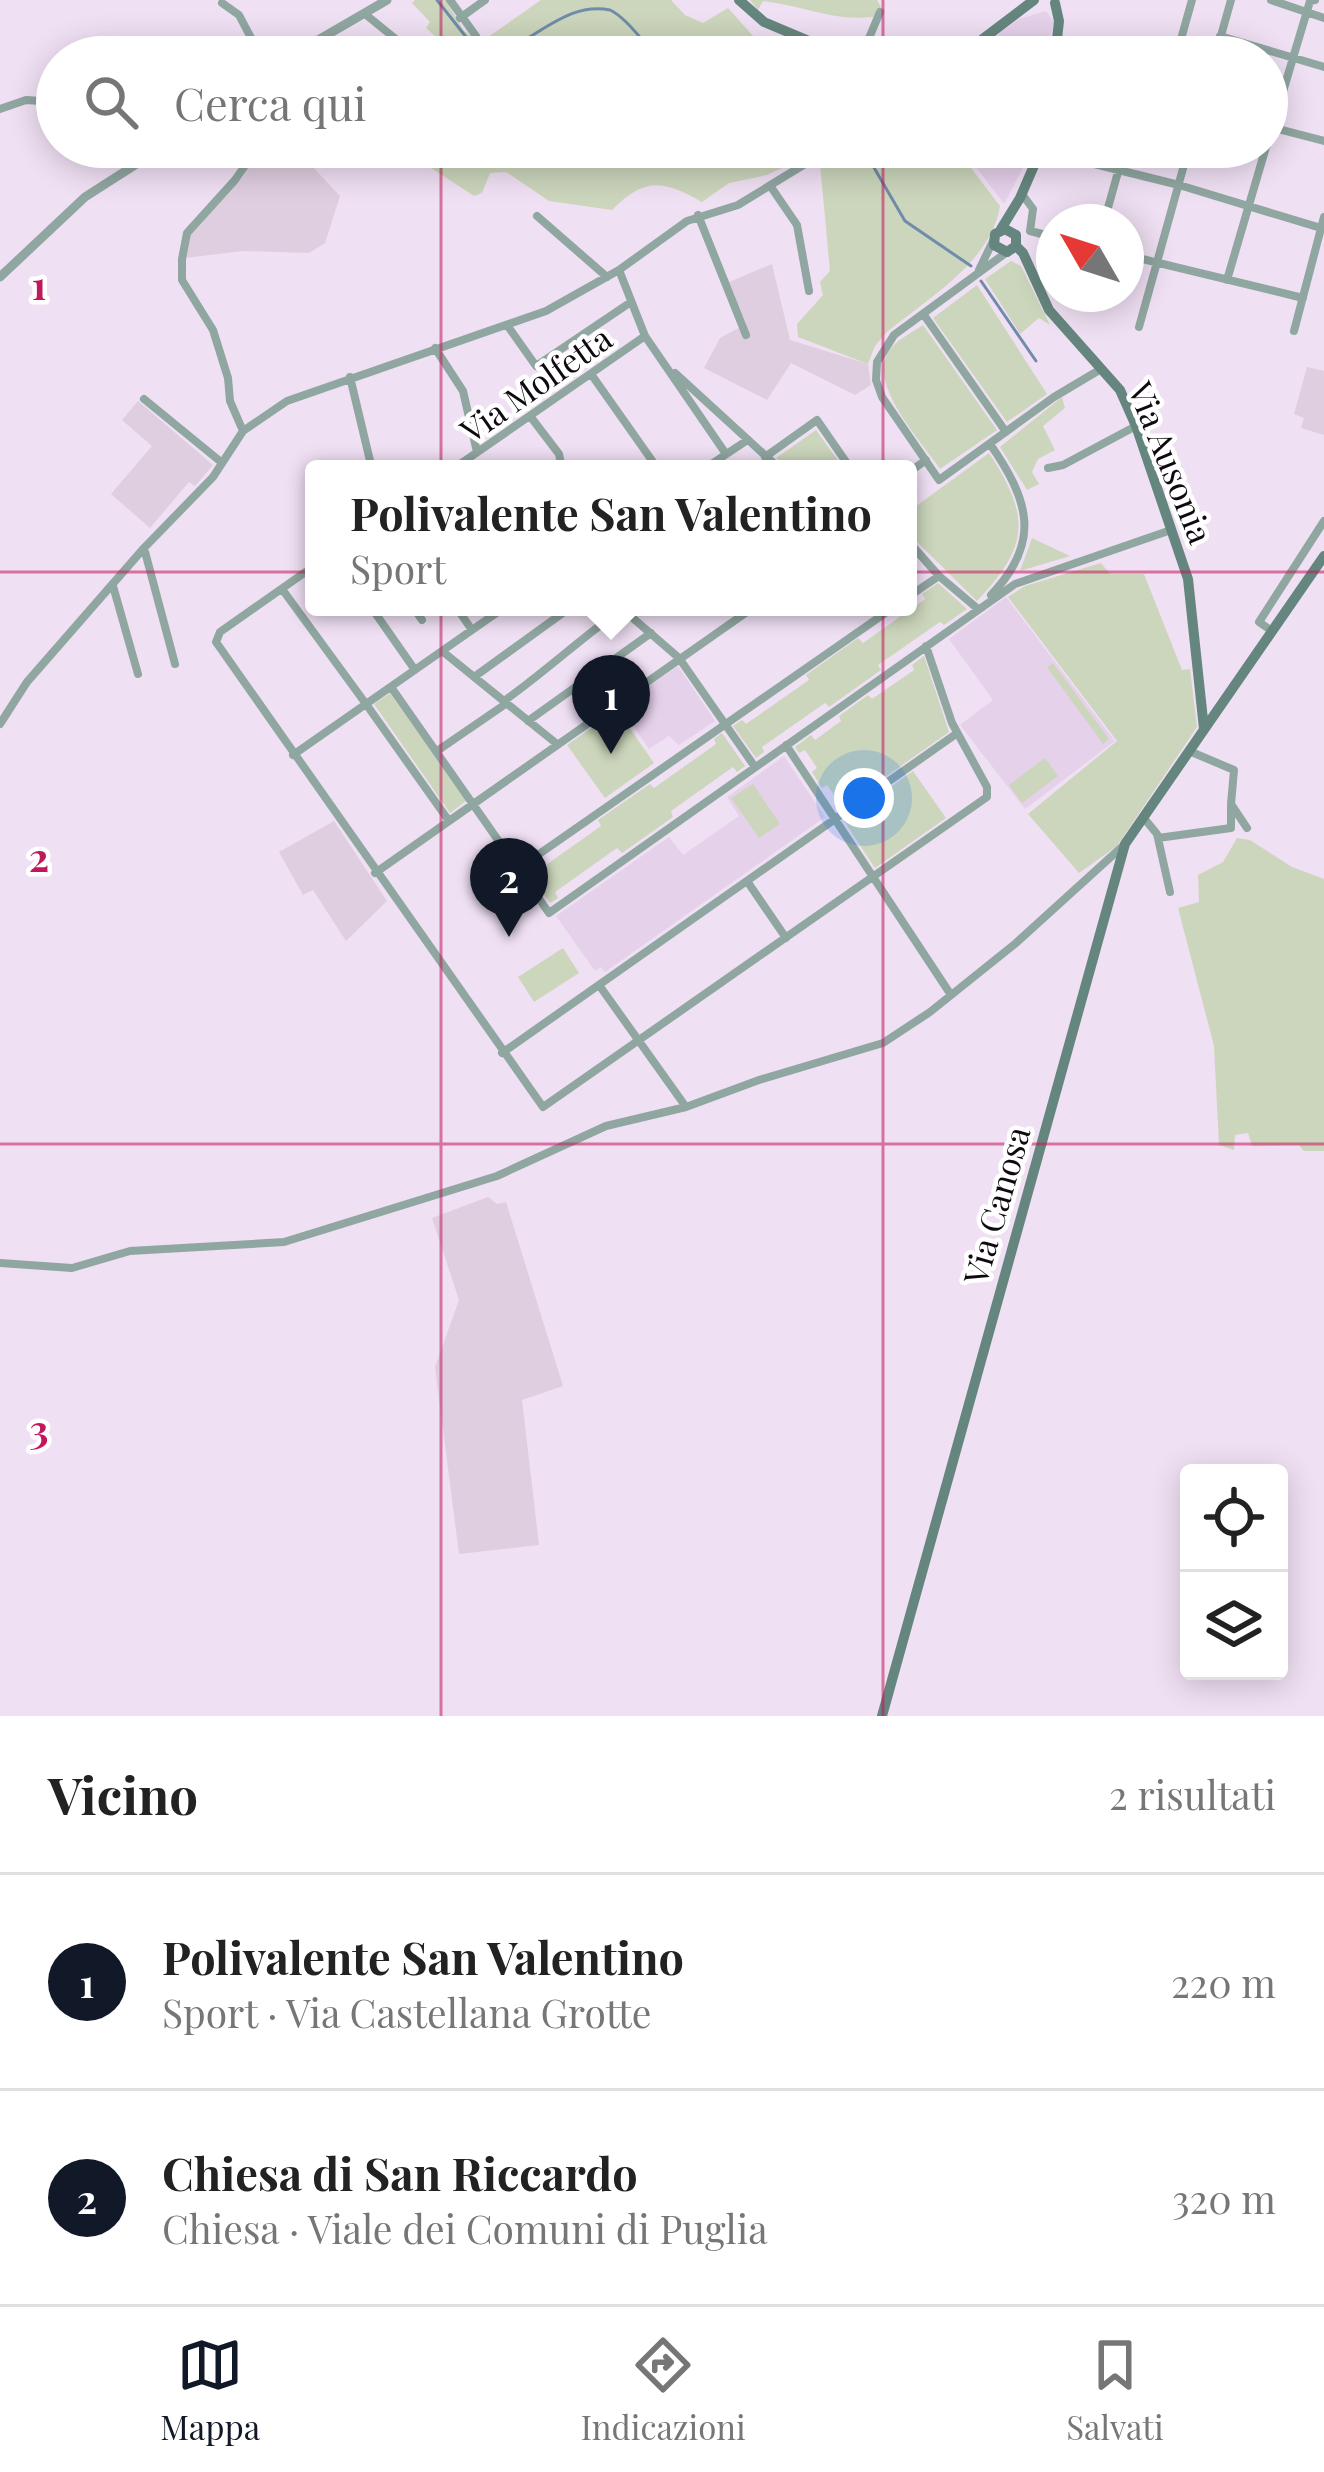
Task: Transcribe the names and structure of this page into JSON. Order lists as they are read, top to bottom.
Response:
{
  "streets": {
    "main road": ["Via Ausonia", "Via Canosa"],
    "street": ["Via Molfetta"]
  },
  "crossings": [
    ["Via Ausonia", "Via Canosa"]
  ],
  "north": "top left",
  "page": {
    "search": "Cerca qui",
    "popup": ["Polivalente San Valentino", "Sport"],
    "pins": ["1", "2"],
    "heading": ["Vicino", "2 risultati"],
    "list": [
      {
        "mark": "1",
        "name": "Polivalente San Valentino",
        "note": "Sport · Via Castellana Grotte",
        "value": "220 m"
      },
      {
        "mark": "2",
        "name": "Chiesa di San Riccardo",
        "note": "Chiesa · Viale dei Comuni di Puglia",
        "value": "320 m"
      }
    ],
    "nav": ["Mappa", "Indicazioni", "Salvati"]
  },
  "grid": {
    "rows": ["1", "2", "3"]
  }
}
